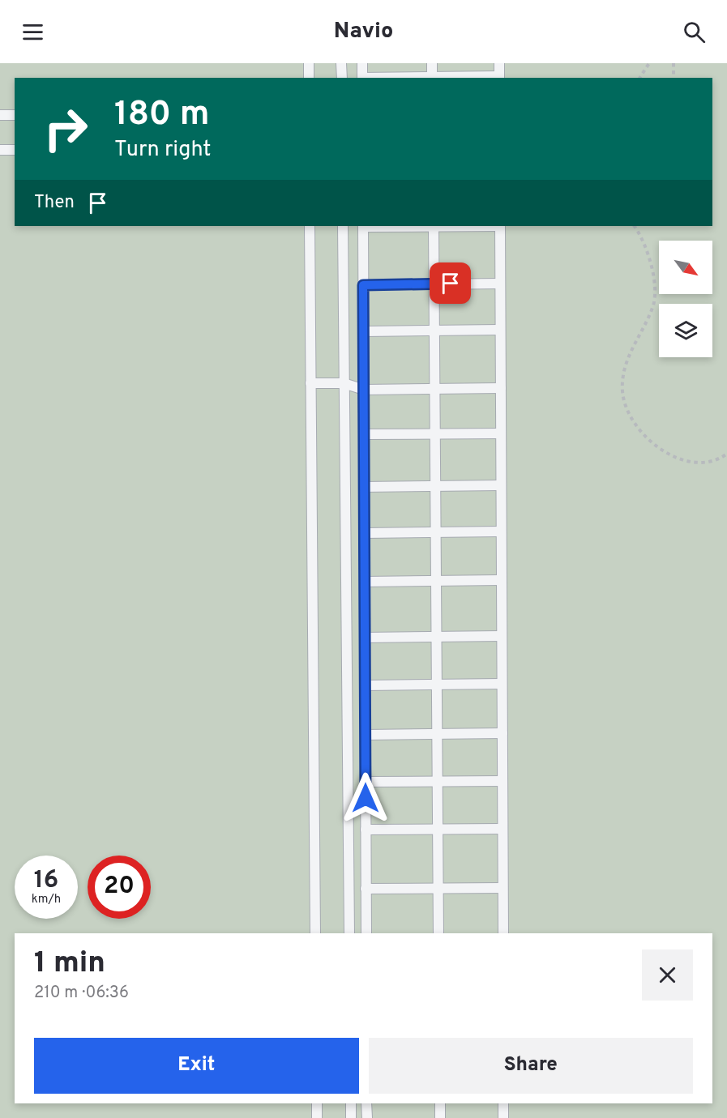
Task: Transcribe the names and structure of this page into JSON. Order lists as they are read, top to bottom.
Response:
{
  "north": "bottom right",
  "page": {
    "header": "Navio",
    "turn": ["180 m", "Turn right"],
    "then": "Then",
    "speed": "16 km/h",
    "limit": "20",
    "heading": ["1 min", "210 m · 06:36"],
    "buttons": ["Exit", "Share"]
  }
}
